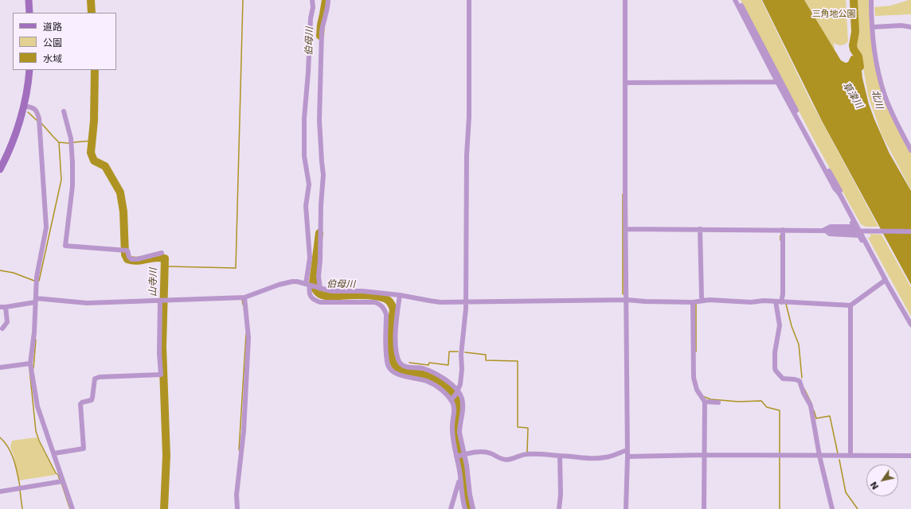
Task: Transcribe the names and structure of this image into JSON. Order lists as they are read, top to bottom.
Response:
{
  "water": [
    "伯母川",
    "草津川",
    "北川",
    "山寺川"
  ],
  "parks": ["三角地公園"],
  "legend": ["道路", "公園", "水域"],
  "north": "bottom left"
}
